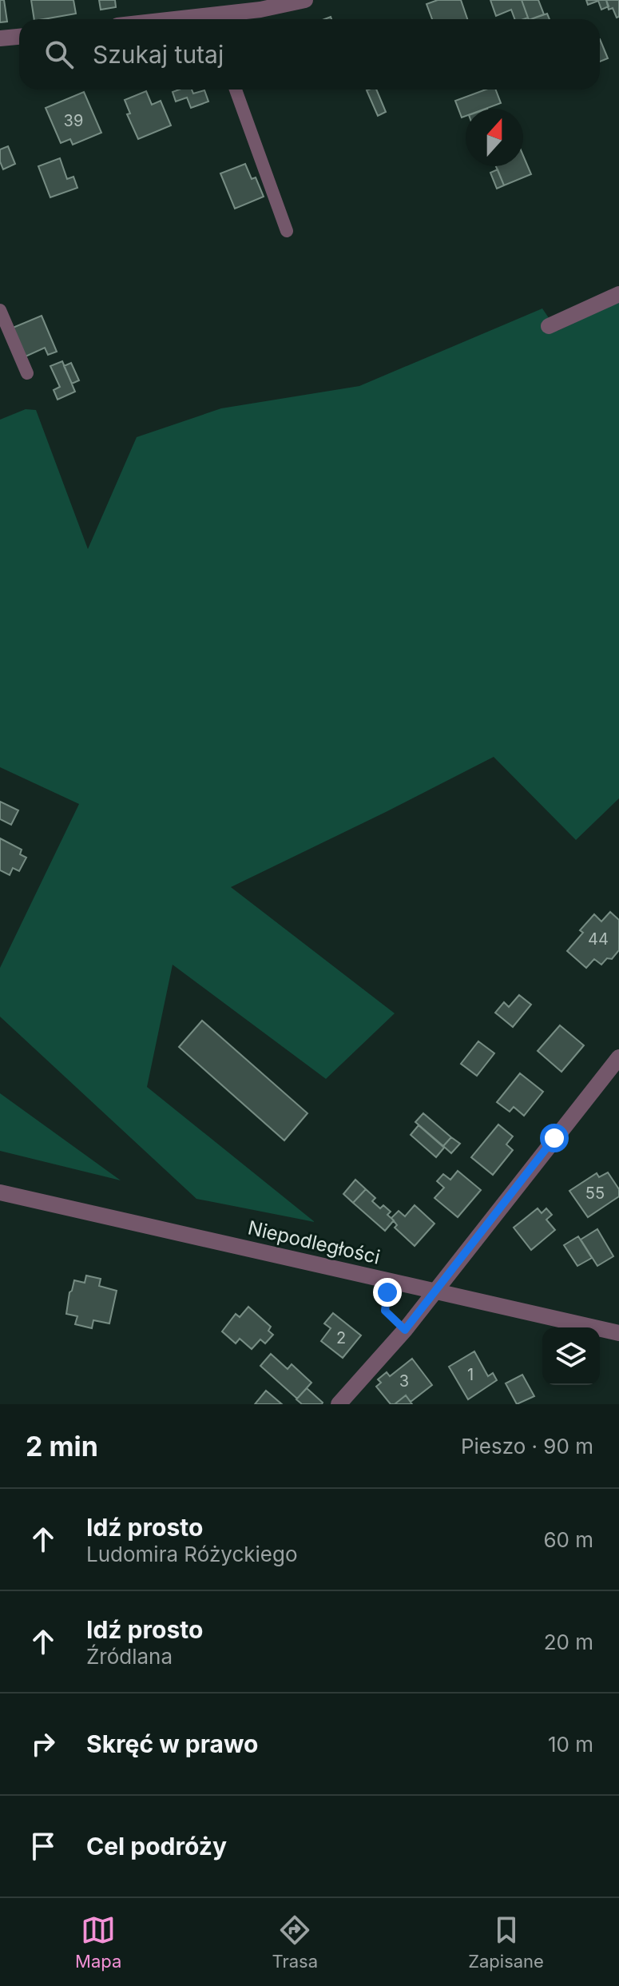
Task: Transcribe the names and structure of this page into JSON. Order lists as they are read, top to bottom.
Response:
{
  "streets": {
    "street": ["Niepodległości"]
  },
  "house_numbers": [
    "39",
    "44",
    "55",
    "2",
    "1",
    "3"
  ],
  "north": "top",
  "page": {
    "search": "Szukaj tutaj",
    "heading": ["2 min", "Pieszo · 90 m"],
    "list": [
      ["Idź prosto", "Ludomira Różyckiego", "60 m"],
      ["Idź prosto", "Źródlana", "20 m"],
      ["Skręć w prawo", "10 m"],
      "Cel podróży"
    ],
    "nav": ["Mapa", "Trasa", "Zapisane"]
  }
}
